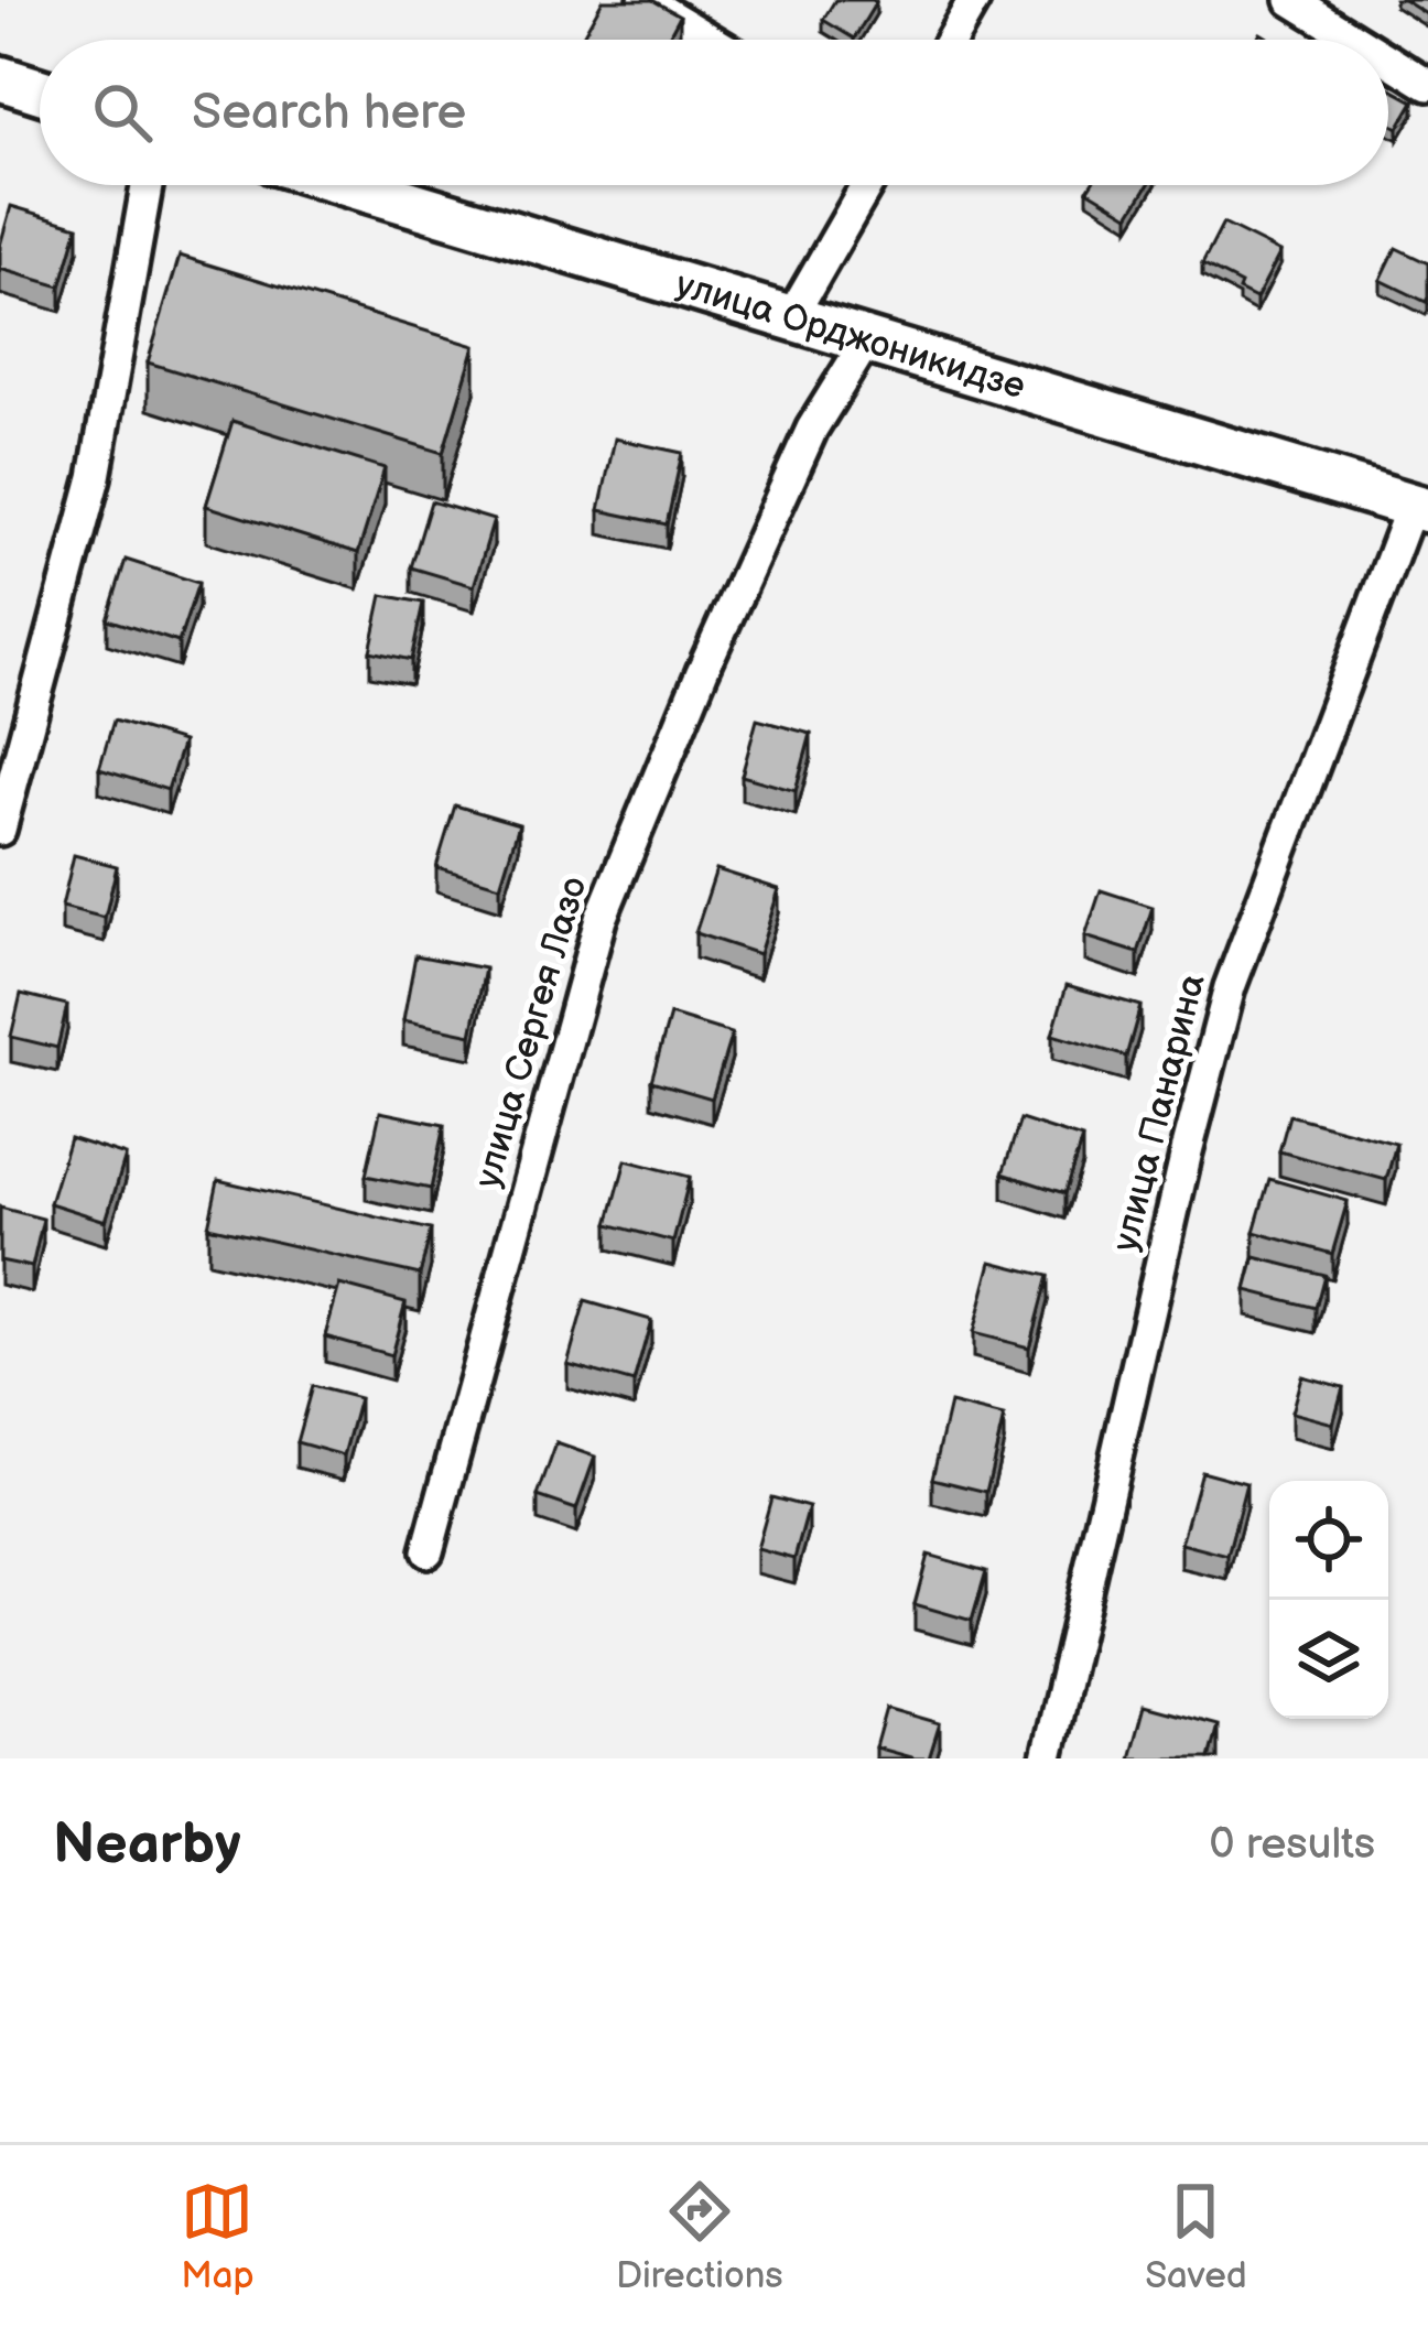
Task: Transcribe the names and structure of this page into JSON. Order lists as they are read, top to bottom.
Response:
{
  "streets": {
    "main road": ["улица Орджоникидзе"],
    "street": ["улица Сергея Лазо", "улица Панарина"]
  },
  "crossings": [
    ["улица Орджоникидзе", "улица Сергея Лазо"],
    ["улица Орджоникидзе", "улица Панарина"]
  ],
  "page": {
    "search": "Search here",
    "heading": ["Nearby", "0 results"],
    "nav": ["Map", "Directions", "Saved"]
  }
}
